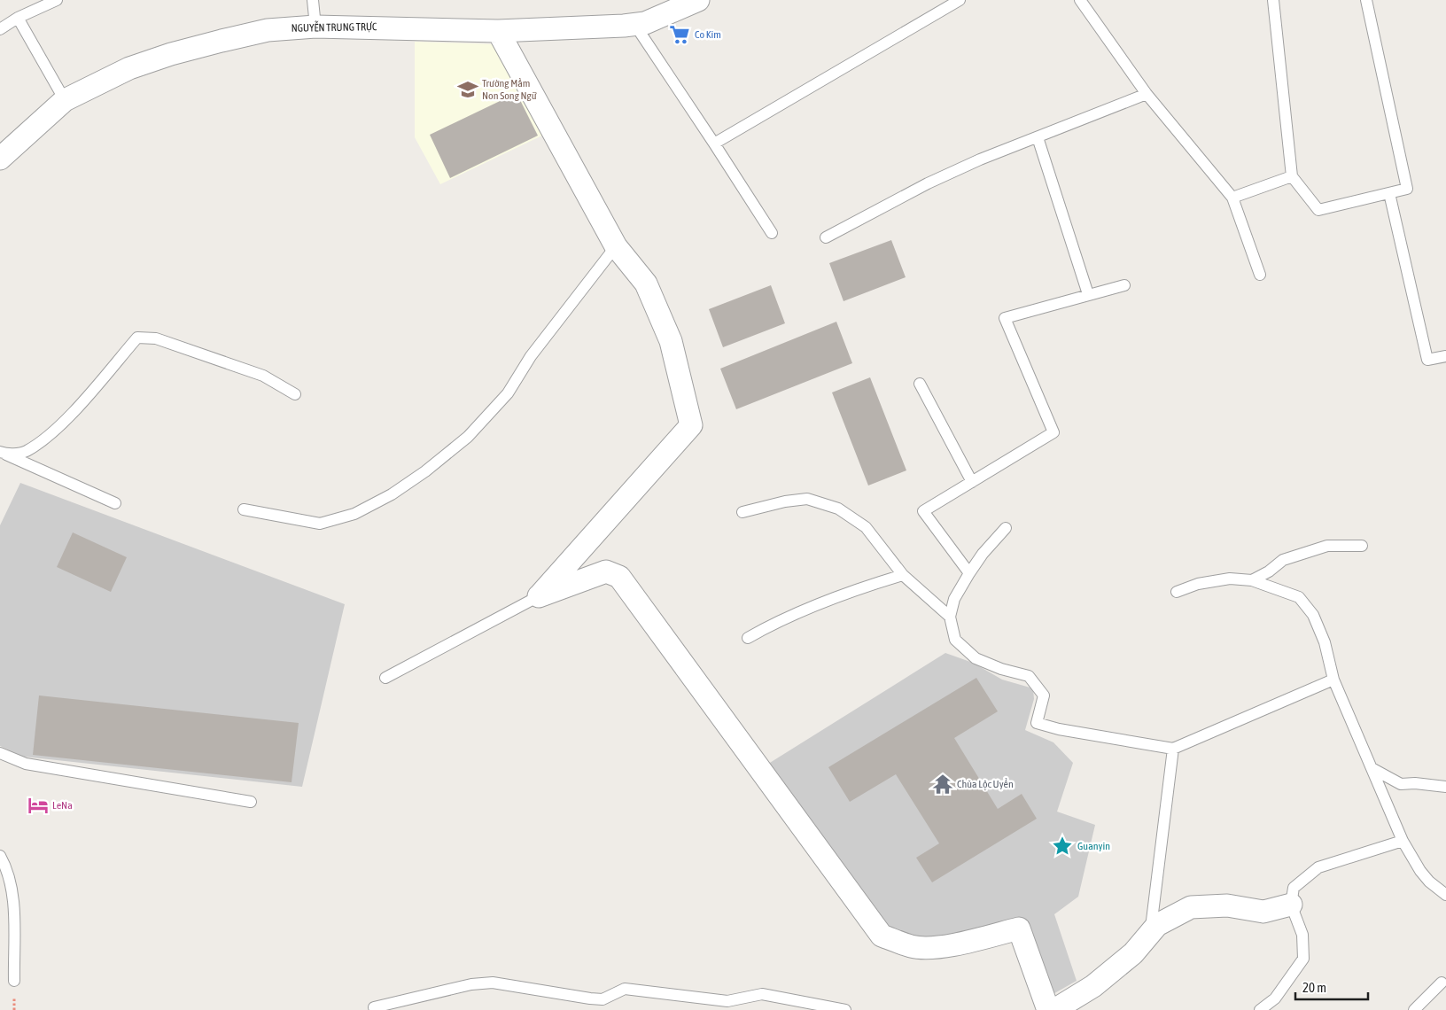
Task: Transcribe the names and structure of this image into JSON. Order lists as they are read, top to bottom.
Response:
{
  "streets": {
    "street": ["NGUYỄN TRUNG TRỰC"]
  },
  "places": {
    "supermarket": ["Co Kim"],
    "school or university": ["Trường Mầm Non Song Ngữ"],
    "temple": ["Chùa Lộc Uyển"],
    "hotel": ["LeNa"],
    "place": ["Guanyin"]
  },
  "scale_bar": "20 m"
}
